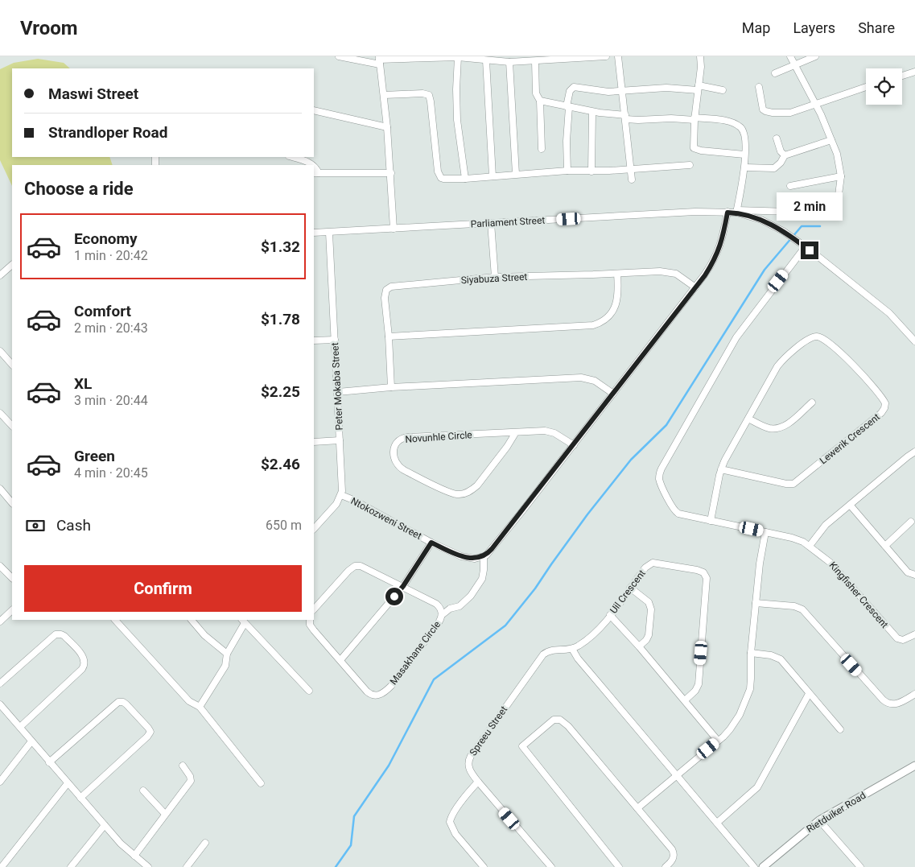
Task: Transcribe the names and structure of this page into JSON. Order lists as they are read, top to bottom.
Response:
{
  "streets": {
    "street": [
      "Parliament Street",
      "Siyabuza Street",
      "Peter Mokaba Street",
      "Novunhle Circle",
      "Lewerik Crescent",
      "Ntokozweni Street",
      "Uil Crescent",
      "Kingfisher Crescent",
      "Masakhane Circle",
      "Spreeu Street",
      "Rietduiker Road"
    ]
  },
  "crossings": [
    ["Parliament Street", "Peter Mokaba Street"],
    ["Peter Mokaba Street", "Ntokozweni Street"],
    ["Lewerik Crescent", "Kingfisher Crescent"],
    ["Uil Crescent", "Spreeu Street"]
  ],
  "page": {
    "header": "Vroom",
    "nav": ["Map", "Layers", "Share"],
    "banner": ["Maswi Street", "Strandloper Road"],
    "heading": "Choose a ride",
    "bubble": "2 min",
    "list": [
      {
        "name": "Economy",
        "note": "1 min · 20:42",
        "value": "$1.32"
      },
      {
        "name": "Comfort",
        "note": "2 min · 20:43",
        "value": "$1.78"
      },
      {
        "name": "XL",
        "note": "3 min · 20:44",
        "value": "$2.25"
      },
      {
        "name": "Green",
        "note": "4 min · 20:45",
        "value": "$2.46"
      }
    ],
    "pay": ["Cash", "650 m"],
    "buttons": "Confirm"
  }
}
